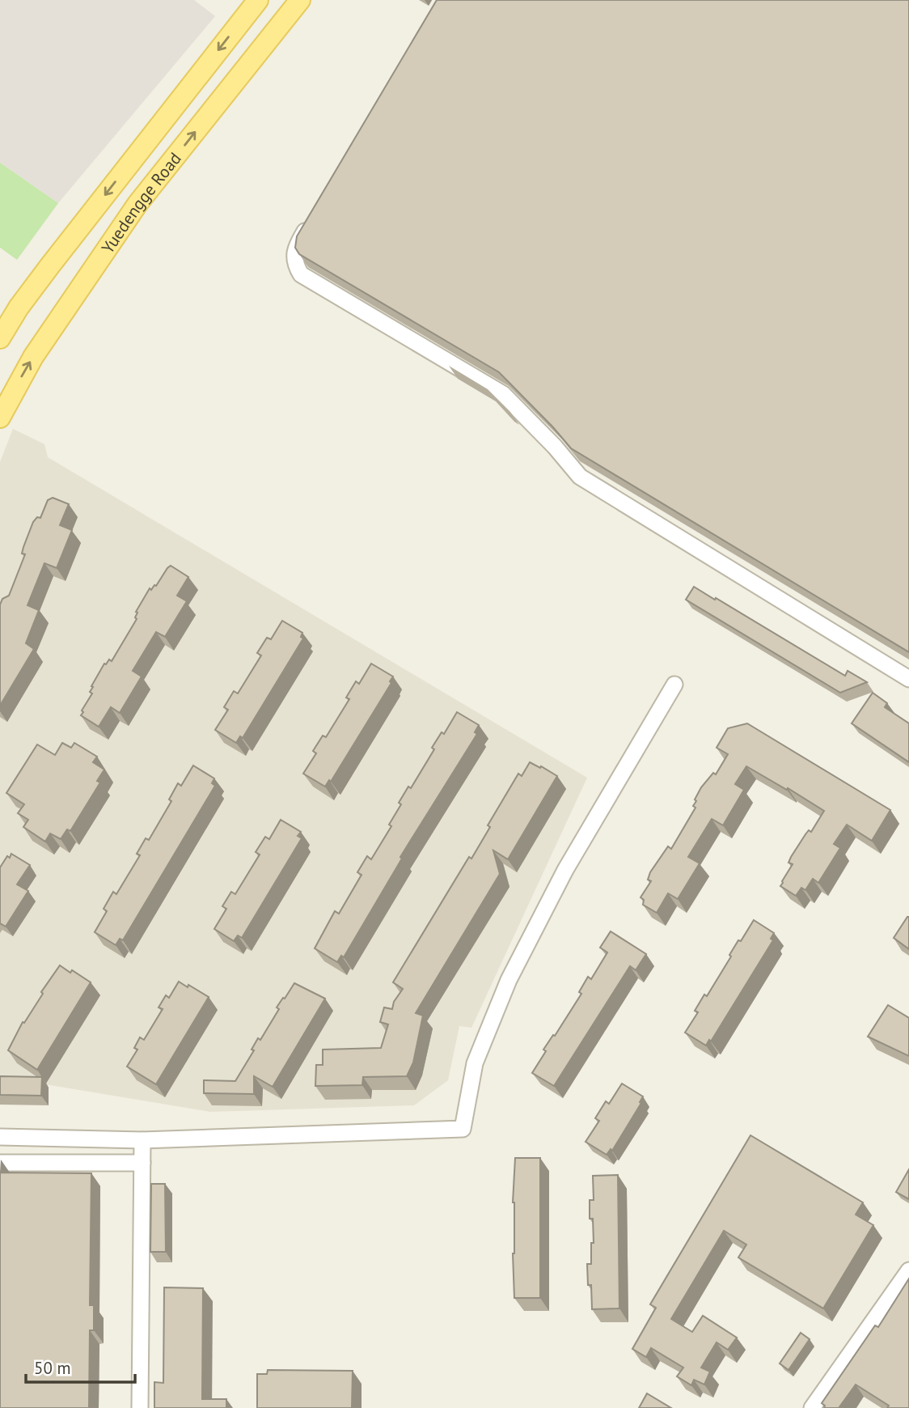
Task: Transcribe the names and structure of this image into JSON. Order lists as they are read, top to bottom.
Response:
{
  "streets": {
    "main road": ["Yuedengge Road"]
  },
  "scale_bar": "50 m"
}
